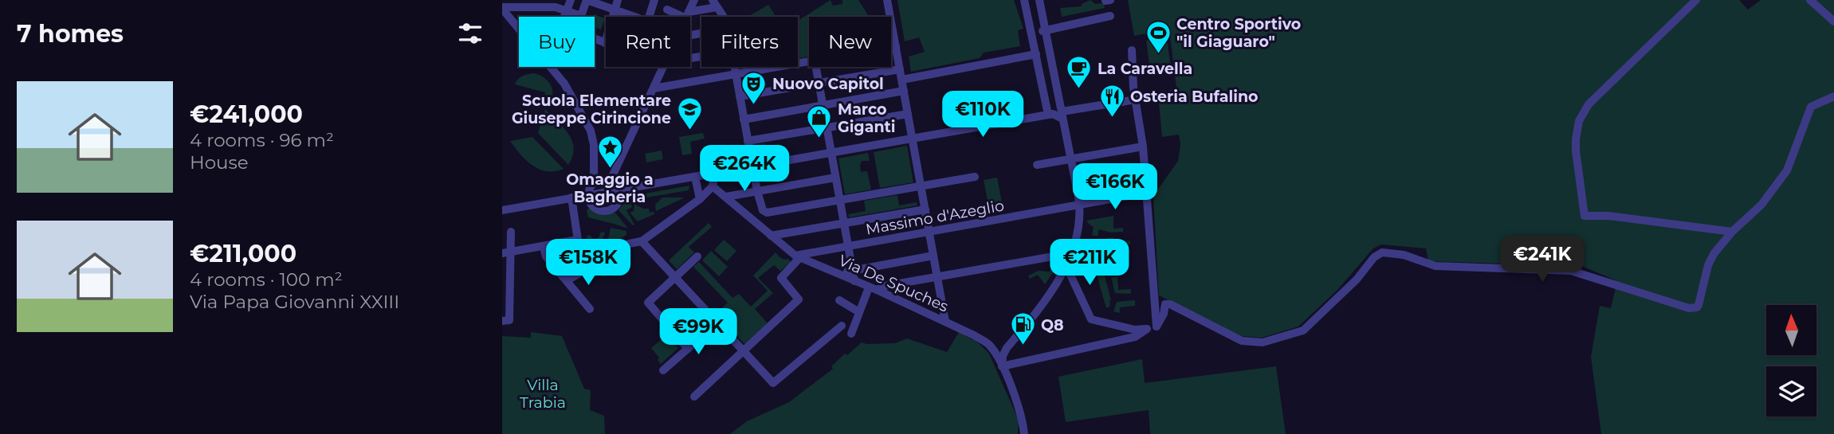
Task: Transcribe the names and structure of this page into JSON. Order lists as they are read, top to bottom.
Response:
{
  "streets": {
    "street": ["Massimo d'Azeglio", "Via De Spuches"]
  },
  "crossings": [
    ["Massimo d'Azeglio", "Via De Spuches"]
  ],
  "parks": ["Villa Trabia"],
  "places": {
    "sports": ["Centro Sportivo \"il Giaguaro\""],
    "cafe": ["La Caravella"],
    "theatre": ["Nuovo Capitol"],
    "restaurant": ["Osteria Bufalino"],
    "school or university": ["Scuola Elementare Giuseppe Cirincione"],
    "shop": ["Marco Giganti"],
    "place": ["Omaggio a Bagheria"],
    "fuel station": ["Q8"]
  },
  "north": "top",
  "page": {
    "heading": "7 homes",
    "chip": [
      "Buy",
      "Rent",
      "Filters",
      "New"
    ],
    "list": [
      {
        "name": "€241,000",
        "note": "4 rooms · 96 m² · House"
      },
      {
        "name": "€211,000",
        "note": "4 rooms · 100 m² · Via Papa Giovanni XXIII"
      }
    ],
    "price": [
      "€110K",
      "€264K",
      "€166K",
      "€241K",
      "€158K",
      "€211K",
      "€99K"
    ]
  }
}
